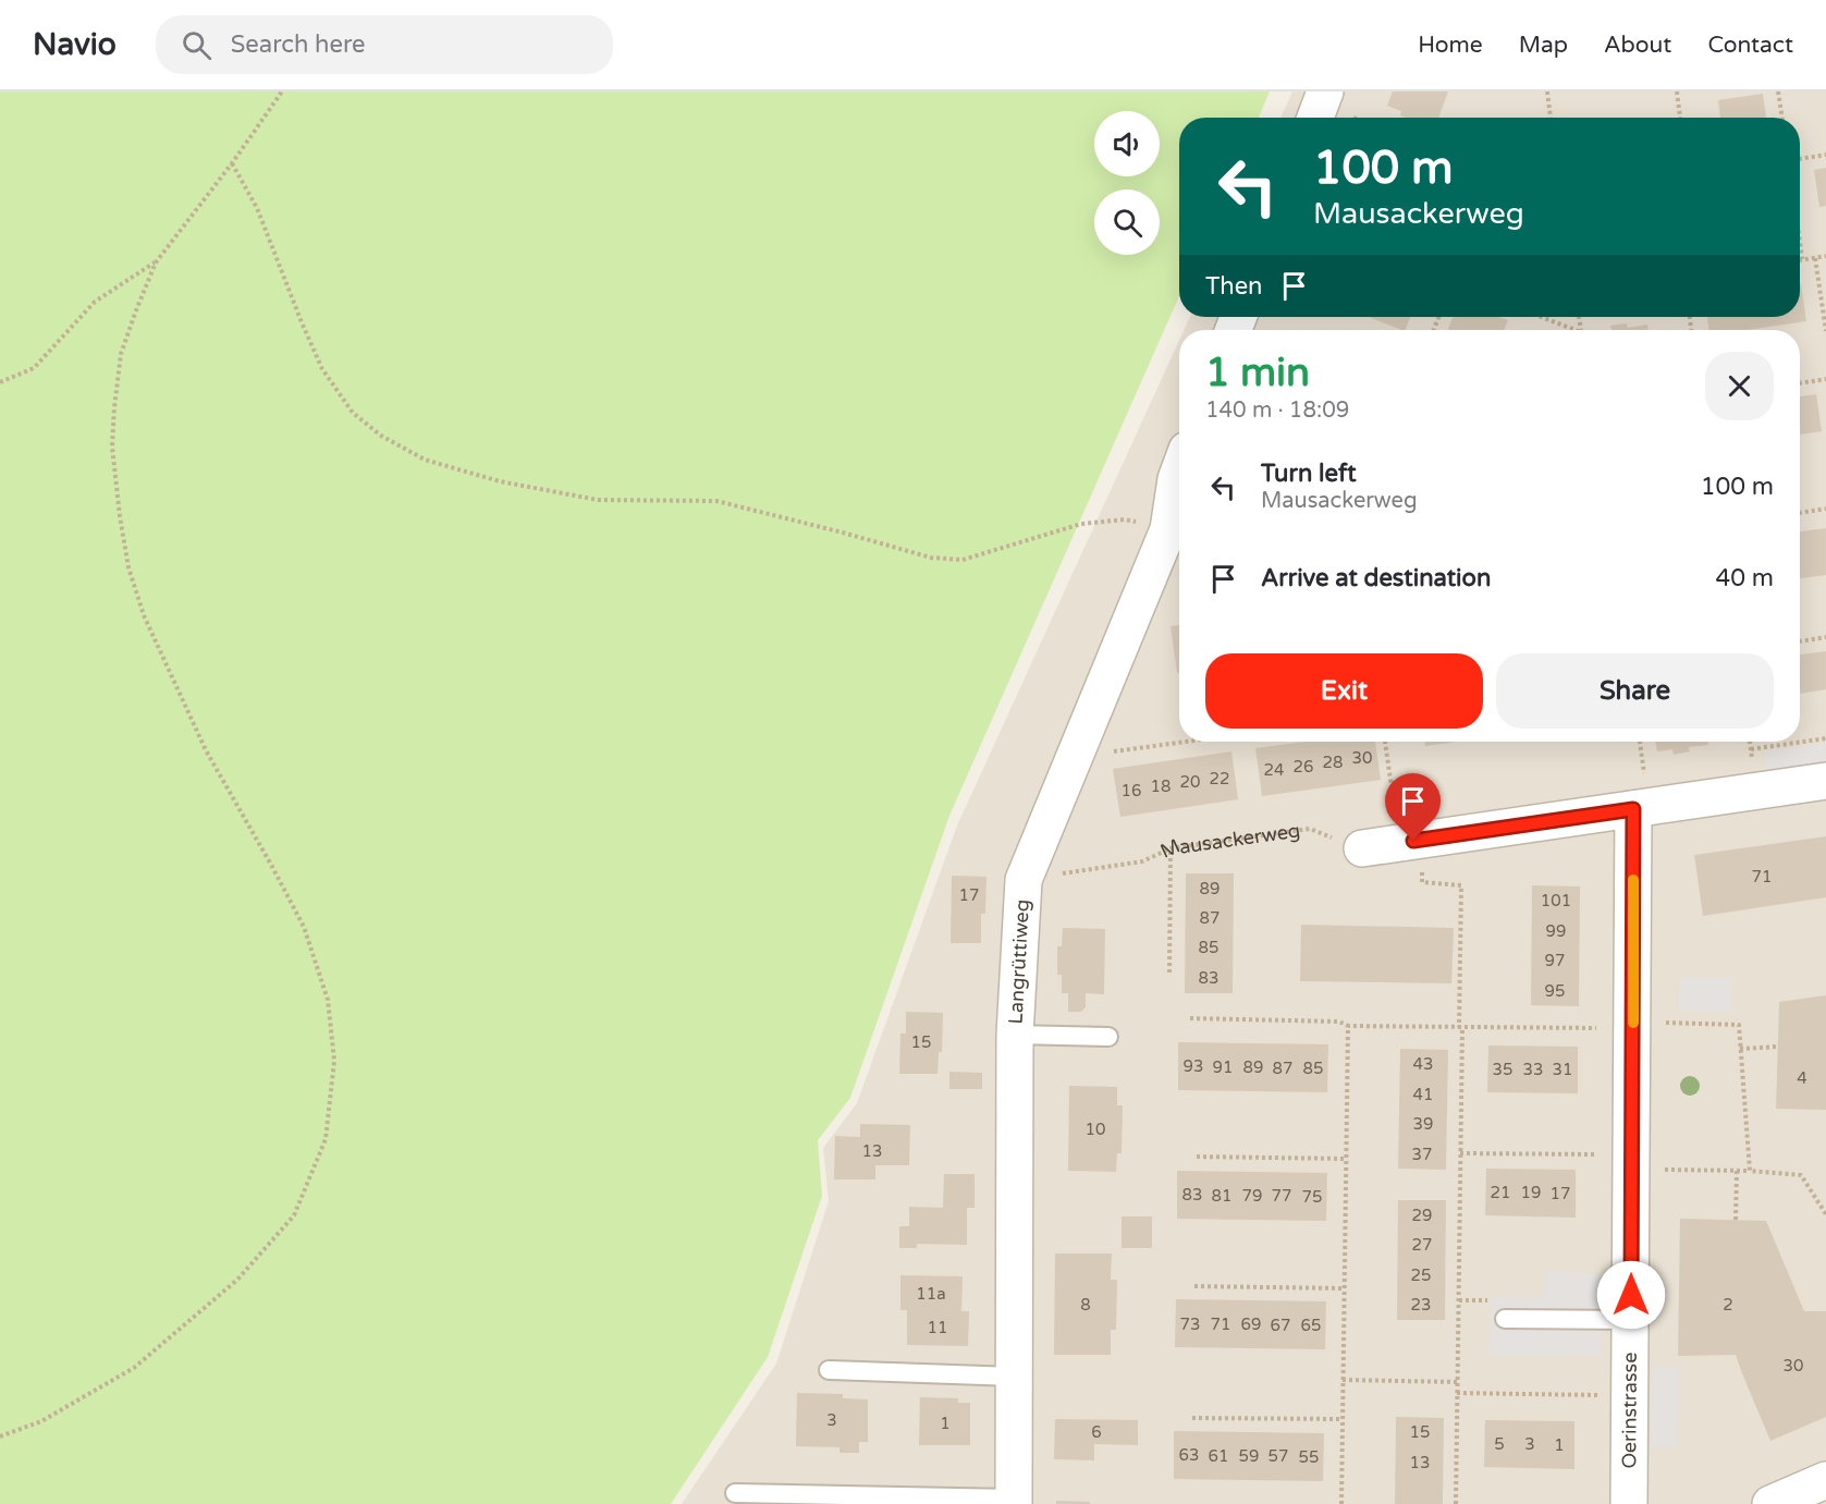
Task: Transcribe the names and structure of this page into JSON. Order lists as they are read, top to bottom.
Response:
{
  "streets": {
    "street": ["Langrüttiweg", "Oerinstrasse"],
    "path": ["Mausackerweg"]
  },
  "crossings": [
    ["Mausackerweg", "Langrüttiweg"]
  ],
  "house_numbers": [
    "30",
    "28",
    "26",
    "24",
    "22",
    "20",
    "18",
    "16",
    "71",
    "89",
    "17",
    "101",
    "87",
    "99",
    "85",
    "97",
    "83",
    "95",
    "15",
    "43",
    "93",
    "91",
    "89",
    "87",
    "85",
    "35",
    "33",
    "31",
    "4",
    "41",
    "39",
    "10",
    "13",
    "37",
    "21",
    "19",
    "17",
    "83",
    "81",
    "79",
    "77",
    "75",
    "29",
    "27",
    "25",
    "11a",
    "8",
    "23",
    "2",
    "73",
    "71",
    "69",
    "67",
    "65",
    "11",
    "30",
    "3",
    "1",
    "6",
    "15",
    "5",
    "3",
    "1",
    "63",
    "61",
    "59",
    "57",
    "55",
    "13"
  ],
  "page": {
    "header": "Navio",
    "search": "Search here",
    "nav": [
      "Home",
      "Map",
      "About",
      "Contact"
    ],
    "turn": ["100 m", "Mausackerweg"],
    "then": "Then",
    "heading": ["1 min", "140 m · 18:09"],
    "list": [
      {
        "name": "Turn left",
        "note": "Mausackerweg",
        "value": "100 m"
      },
      {
        "name": "Arrive at destination",
        "value": "40 m"
      }
    ],
    "buttons": ["Exit", "Share"]
  }
}
